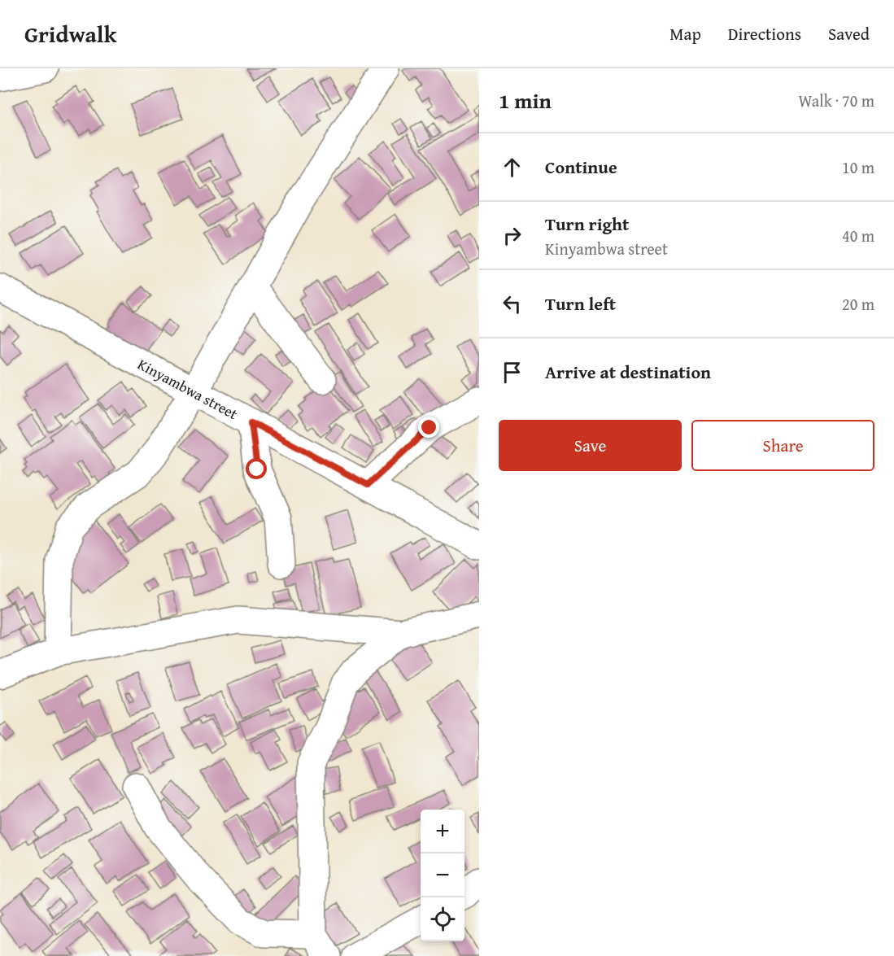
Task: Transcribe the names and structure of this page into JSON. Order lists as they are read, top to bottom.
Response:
{
  "streets": {
    "street": ["Kinyambwa street"]
  },
  "page": {
    "header": "Gridwalk",
    "nav": ["Map", "Directions", "Saved"],
    "heading": ["1 min", "Walk · 70 m"],
    "list": [
      ["Continue", "10 m"],
      ["Turn right", "Kinyambwa street", "40 m"],
      ["Turn left", "20 m"],
      "Arrive at destination"
    ],
    "buttons": ["Save", "Share"],
    "map_buttons": ["+", "−"]
  }
}
